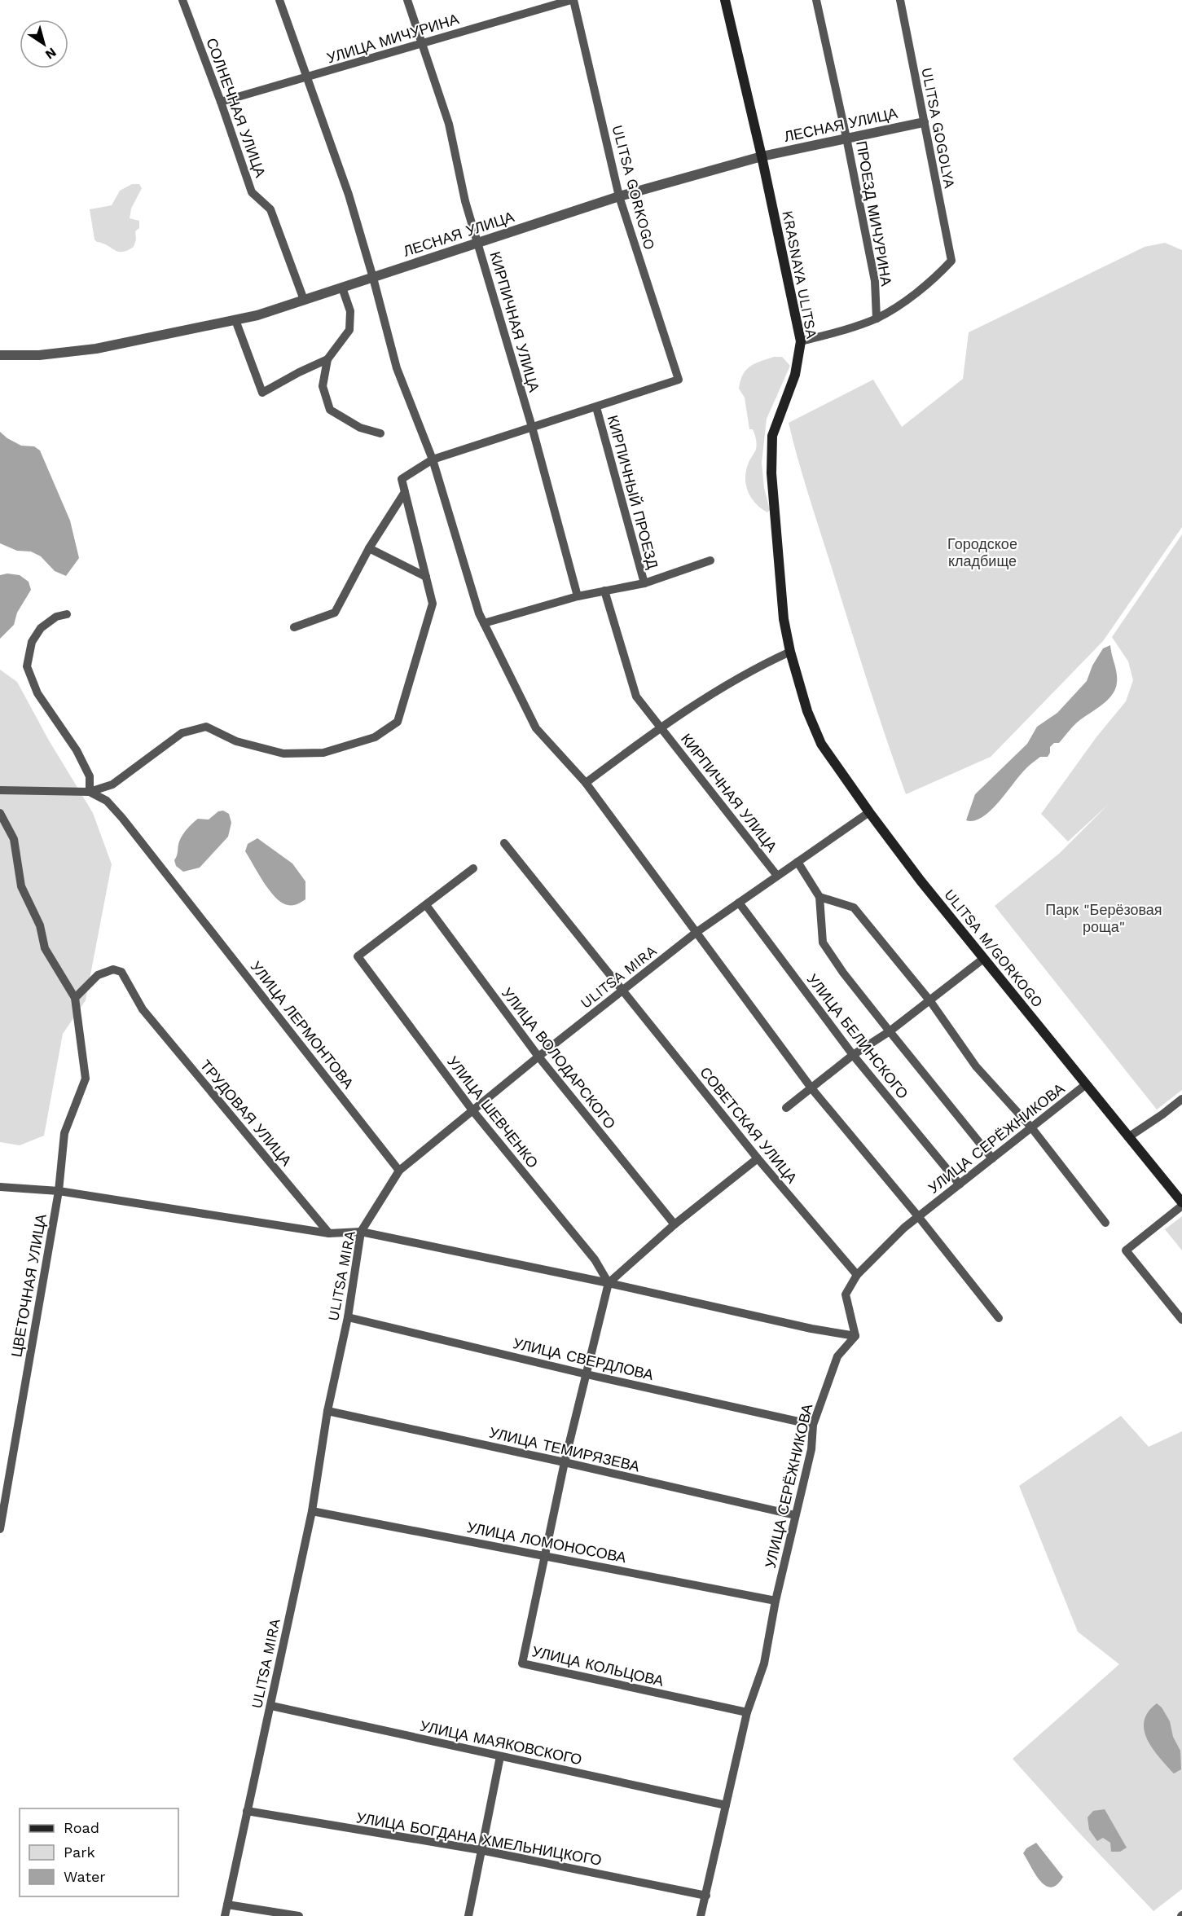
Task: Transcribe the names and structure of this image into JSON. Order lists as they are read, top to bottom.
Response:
{
  "streets": {
    "main road": ["KRASNAYA ULITSA", "ULITSA M/GORKOGO"],
    "street": [
      "УЛИЦА МИЧУРИНА",
      "СОЛНЕЧНАЯ УЛИЦА",
      "ЛЕСНАЯ УЛИЦА",
      "ULITSA GOGOLYA",
      "ULITSA GORKOGO",
      "ПРОЕЗД МИЧУРИНА",
      "КИРПИЧНАЯ УЛИЦА",
      "КИРПИЧНЫЙ ПРОЕЗД",
      "ULITSA MIRA",
      "УЛИЦА ЛЕРМОНТОВА",
      "УЛИЦА БЕЛИНСКОГО",
      "УЛИЦА ВОЛОДАРСКОГО",
      "УЛИЦА ШЕВЧЕНКО",
      "ТРУДОВАЯ УЛИЦА",
      "СОВЕТСКАЯ УЛИЦА",
      "УЛИЦА СЕРЁЖНИКОВА",
      "ЦВЕТОЧНАЯ УЛИЦА",
      "УЛИЦА СВЕРДЛОВА",
      "УЛИЦА ТЕМИРЯЗЕВА",
      "УЛИЦА ЛОМОНОСОВА",
      "УЛИЦА КОЛЬЦОВА",
      "УЛИЦА МАЯКОВСКОГО",
      "УЛИЦА БОГДАНА ХМЕЛЬНИЦКОГО"
    ]
  },
  "crossings": [
    ["УЛИЦА МИЧУРИНА", "СОЛНЕЧНАЯ УЛИЦА"],
    ["УЛИЦА МИЧУРИНА", "ULITSA GORKOGO"],
    ["УЛИЦА МИЧУРИНА", "КИРПИЧНАЯ УЛИЦА"],
    ["СОЛНЕЧНАЯ УЛИЦА", "ЛЕСНАЯ УЛИЦА"],
    ["ЛЕСНАЯ УЛИЦА", "ULITSA GOGOLYA"],
    ["ЛЕСНАЯ УЛИЦА", "ULITSA GORKOGO"],
    ["ЛЕСНАЯ УЛИЦА", "ПРОЕЗД МИЧУРИНА"],
    ["ЛЕСНАЯ УЛИЦА", "KRASNAYA ULITSA"],
    ["ЛЕСНАЯ УЛИЦА", "КИРПИЧНАЯ УЛИЦА"],
    ["ULITSA GOGOLYA", "ПРОЕЗД МИЧУРИНА"],
    ["ULITSA GORKOGO", "КИРПИЧНЫЙ ПРОЕЗД"],
    ["KRASNAYA ULITSA", "ULITSA M/GORKOGO"],
    ["КИРПИЧНАЯ УЛИЦА", "ULITSA MIRA"],
    ["ULITSA M/GORKOGO", "ULITSA MIRA"],
    ["ULITSA M/GORKOGO", "УЛИЦА СЕРЁЖНИКОВА"],
    ["ULITSA MIRA", "УЛИЦА ЛЕРМОНТОВА"],
    ["ULITSA MIRA", "УЛИЦА БЕЛИНСКОГО"],
    ["ULITSA MIRA", "УЛИЦА ВОЛОДАРСКОГО"],
    ["ULITSA MIRA", "УЛИЦА ШЕВЧЕНКО"],
    ["ULITSA MIRA", "СОВЕТСКАЯ УЛИЦА"],
    ["ULITSA MIRA", "УЛИЦА СВЕРДЛОВА"],
    ["ULITSA MIRA", "УЛИЦА ТЕМИРЯЗЕВА"],
    ["ULITSA MIRA", "УЛИЦА ЛОМОНОСОВА"],
    ["ULITSA MIRA", "УЛИЦА МАЯКОВСКОГО"],
    ["ULITSA MIRA", "УЛИЦА БОГДАНА ХМЕЛЬНИЦКОГО"],
    ["УЛИЦА БЕЛИНСКОГО", "УЛИЦА СЕРЁЖНИКОВА"],
    ["УЛИЦА ВОЛОДАРСКОГО", "УЛИЦА ШЕВЧЕНКО"],
    ["ТРУДОВАЯ УЛИЦА", "ЦВЕТОЧНАЯ УЛИЦА"],
    ["СОВЕТСКАЯ УЛИЦА", "УЛИЦА СЕРЁЖНИКОВА"],
    ["УЛИЦА СЕРЁЖНИКОВА", "УЛИЦА СВЕРДЛОВА"],
    ["УЛИЦА СЕРЁЖНИКОВА", "УЛИЦА ТЕМИРЯЗЕВА"],
    ["УЛИЦА СЕРЁЖНИКОВА", "УЛИЦА ЛОМОНОСОВА"],
    ["УЛИЦА СЕРЁЖНИКОВА", "УЛИЦА КОЛЬЦОВА"],
    ["УЛИЦА СЕРЁЖНИКОВА", "УЛИЦА МАЯКОВСКОГО"],
    ["УЛИЦА СЕРЁЖНИКОВА", "УЛИЦА БОГДАНА ХМЕЛЬНИЦКОГО"],
    ["УЛИЦА ЛОМОНОСОВА", "УЛИЦА КОЛЬЦОВА"]
  ],
  "parks": ["Городское кладбище", "Парк \"Берёзовая роща\""],
  "legend": ["Road", "Park", "Water"],
  "north": "bottom right"
}
